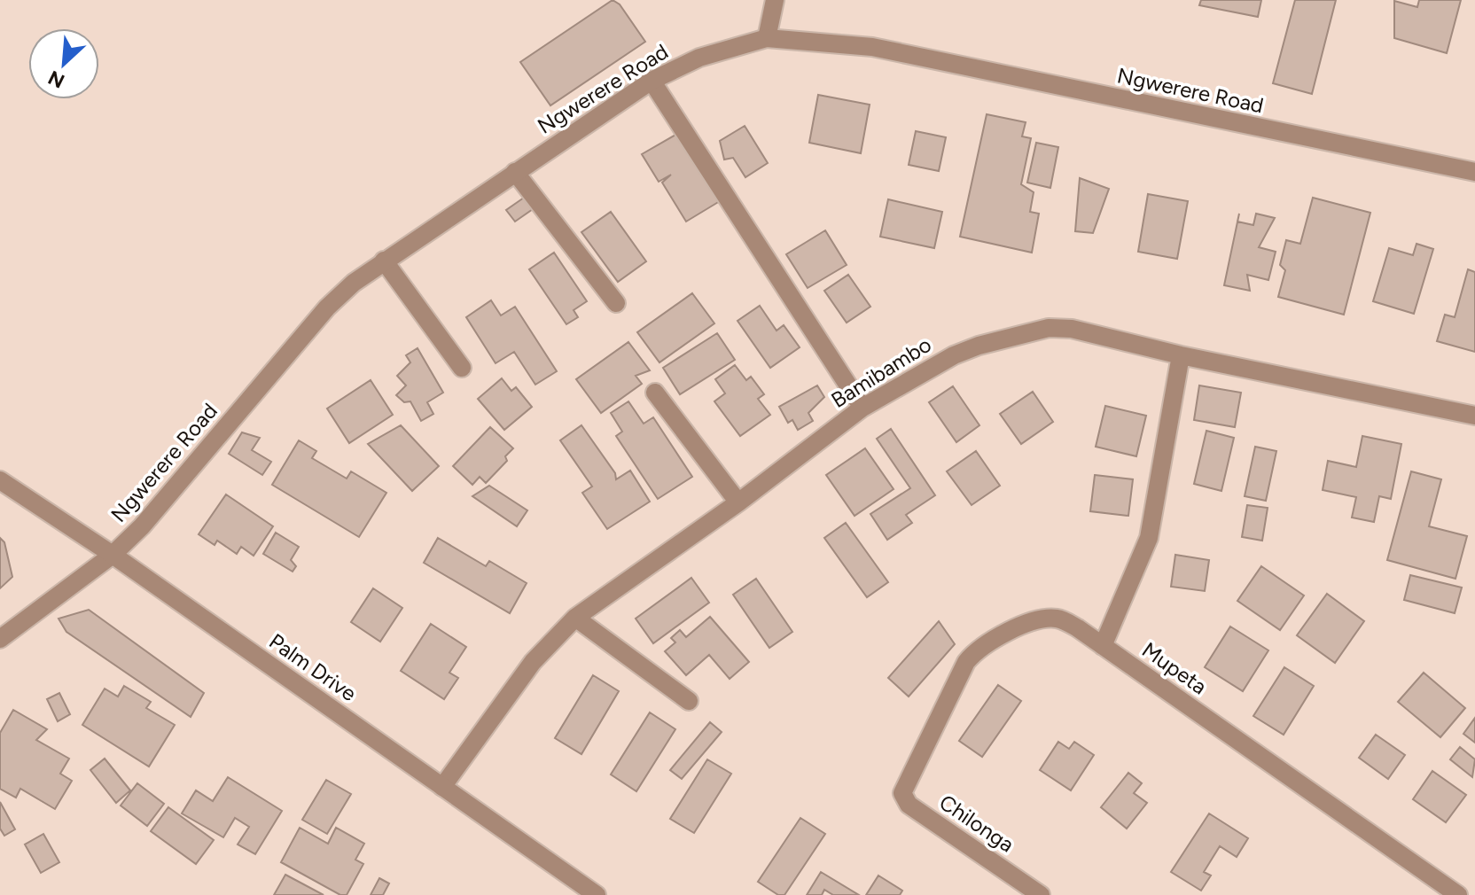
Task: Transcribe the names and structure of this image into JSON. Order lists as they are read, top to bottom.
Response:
{
  "streets": {
    "street": [
      "Ngwerere Road",
      "Bamibambo",
      "Palm Drive",
      "Mupeta",
      "Chilonga"
    ]
  },
  "crossings": [
    ["Ngwerere Road", "Palm Drive"],
    ["Bamibambo", "Palm Drive"],
    ["Mupeta", "Chilonga"]
  ],
  "north": "bottom left"
}
